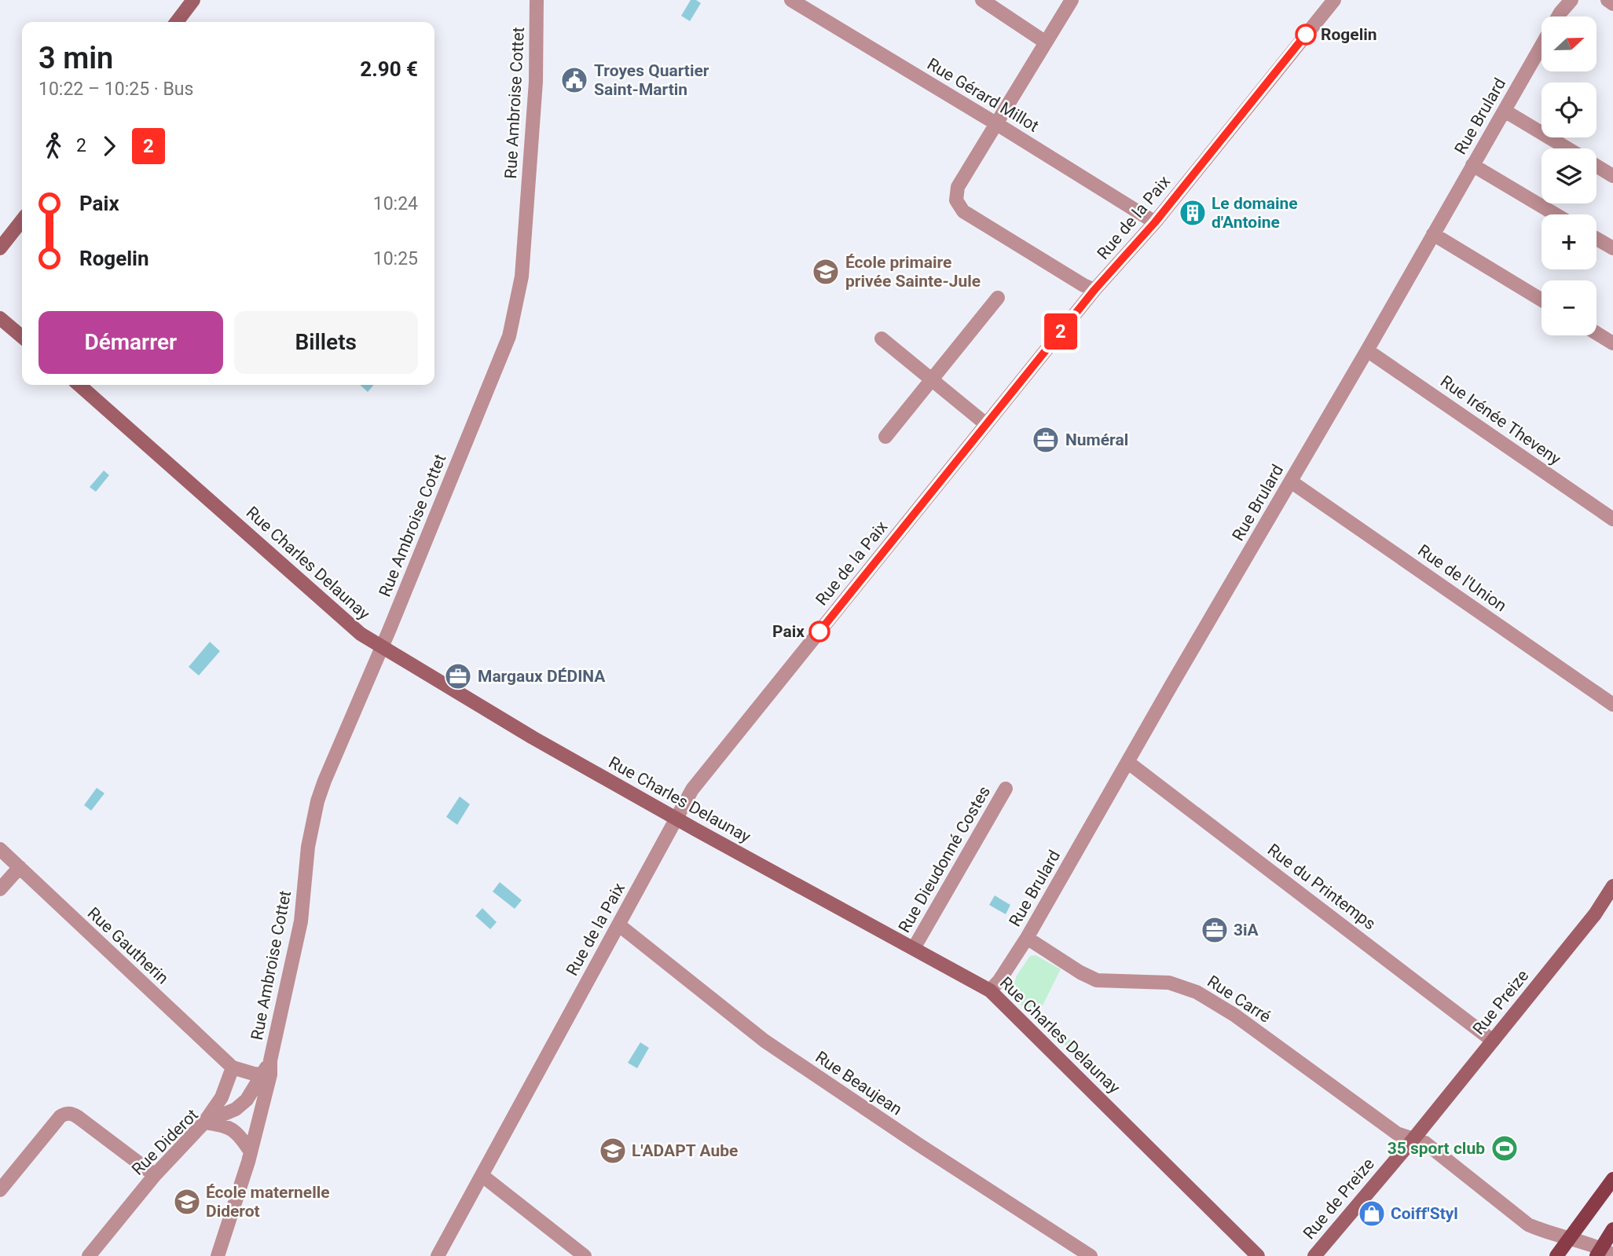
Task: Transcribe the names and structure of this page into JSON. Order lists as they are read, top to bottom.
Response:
{
  "streets": {
    "street": [
      "Rue Gérard Millot",
      "Rue Ambroise Cottet",
      "Rue Brulard",
      "Rue de la Paix",
      "Rue Irénée Theveny",
      "Rue Charles Delaunay",
      "Rue de l'Union",
      "Rue Dieudonné Costes",
      "Rue du Printemps",
      "Rue Gautherin",
      "Rue Carré",
      "Rue Preize",
      "Rue Beaujean",
      "Rue Diderot",
      "Rue de Preize"
    ]
  },
  "crossings": [
    ["Rue Gérard Millot", "Rue de la Paix"],
    ["Rue Ambroise Cottet", "Rue Charles Delaunay"],
    ["Rue Ambroise Cottet", "Rue Gautherin"],
    ["Rue Ambroise Cottet", "Rue Diderot"],
    ["Rue Brulard", "Rue Irénée Theveny"],
    ["Rue Brulard", "Rue Charles Delaunay"],
    ["Rue Brulard", "Rue de l'Union"],
    ["Rue Brulard", "Rue du Printemps"],
    ["Rue Brulard", "Rue Carré"],
    ["Rue de la Paix", "Rue Charles Delaunay"],
    ["Rue de la Paix", "Rue Beaujean"],
    ["Rue Charles Delaunay", "Rue Dieudonné Costes"],
    ["Rue du Printemps", "Rue Preize"],
    ["Rue Gautherin", "Rue Diderot"],
    ["Rue Carré", "Rue Preize"],
    ["Rue Carré", "Rue de Preize"],
    ["Rue Preize", "Rue de Preize"]
  ],
  "places": {
    "other": ["Rogelin", "Paix"],
    "public building": ["Troyes Quartier Saint-Martin"],
    "building": ["Le domaine d'Antoine"],
    "school or university": ["École primaire privée Sainte-Jule", "L'ADAPT Aube", "École maternelle Diderot"],
    "office": ["Numéral", "Margaux DÉDINA", "3iA"],
    "sports": ["35 sport club"],
    "shop": ["Coiff'Styl"]
  },
  "lines": ["bus line 2"],
  "north": "right",
  "page": {
    "on_map": "2",
    "map_buttons": ["+", "−"],
    "heading": ["3 min", "10:22 – 10:25 · Bus", "2.90 €"],
    "legs": ["2", "2"],
    "list": [
      {
        "name": "Paix",
        "value": "10:24"
      },
      {
        "name": "Rogelin",
        "value": "10:25"
      }
    ],
    "buttons": ["Démarrer", "Billets"]
  }
}
